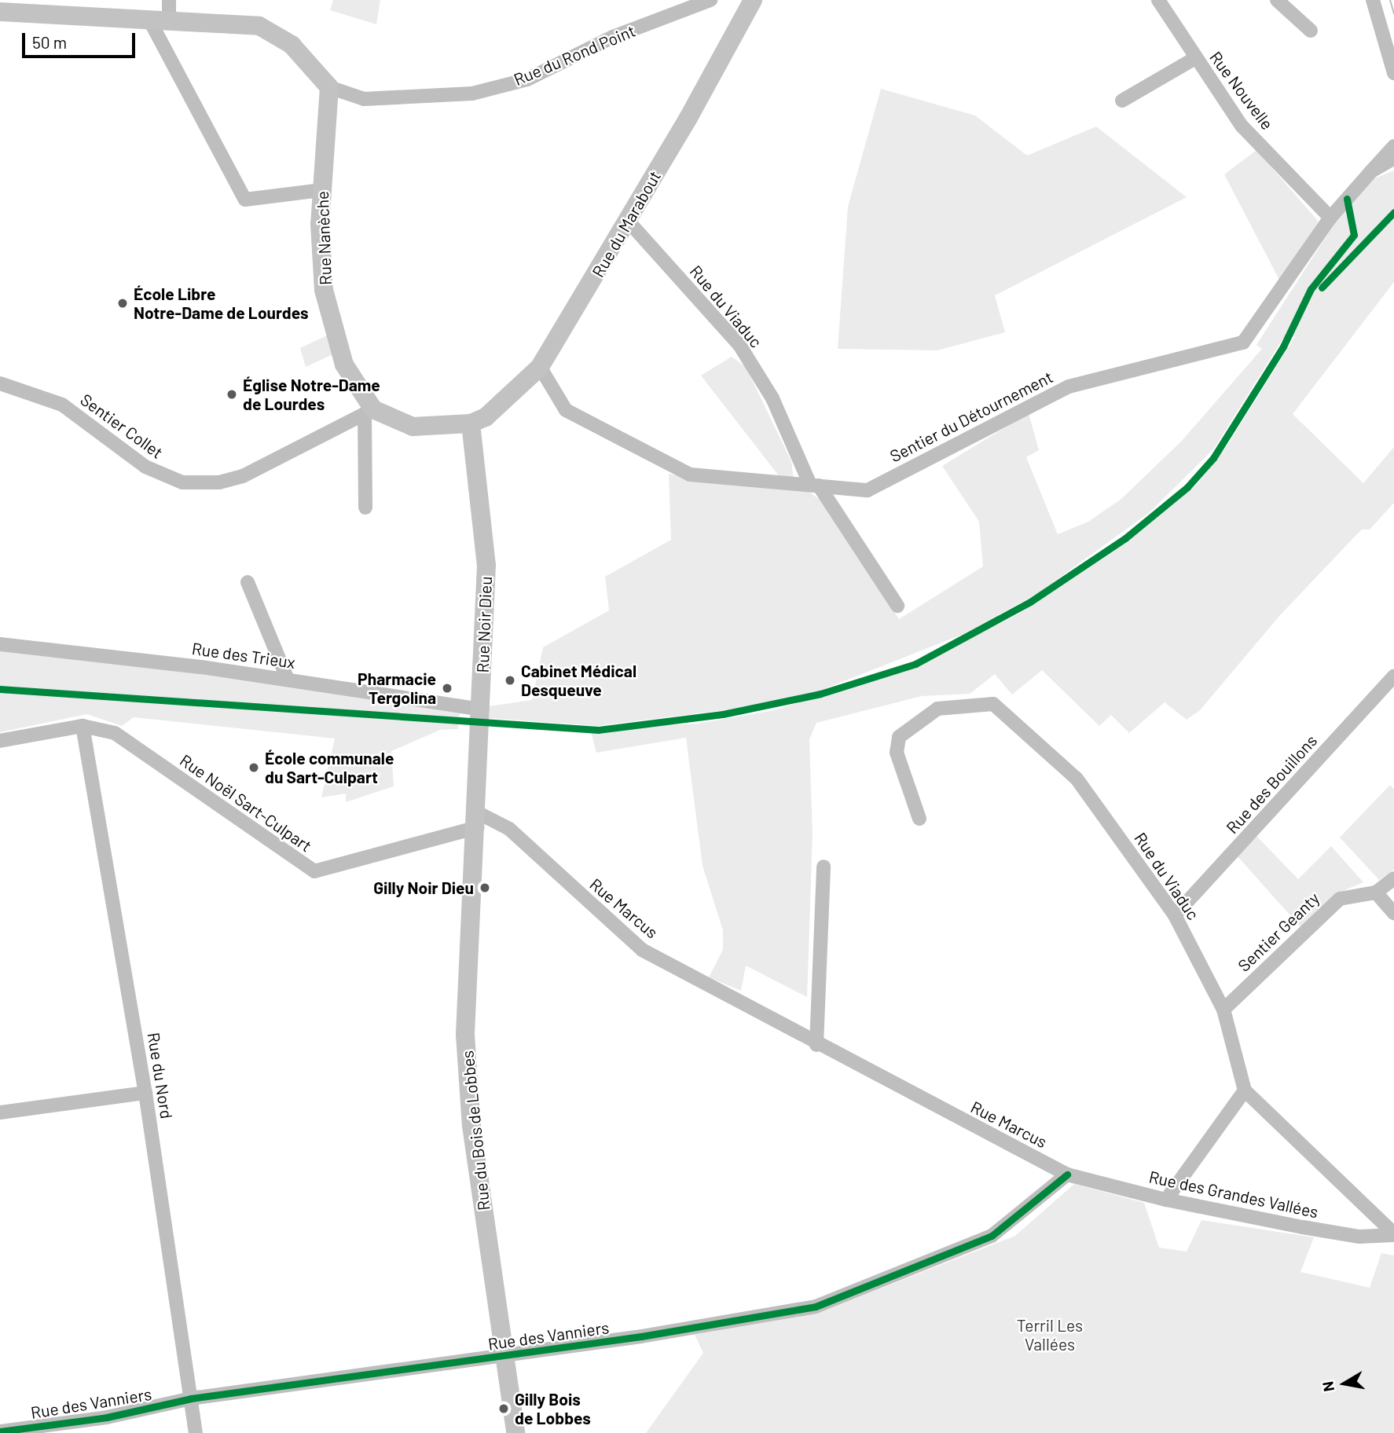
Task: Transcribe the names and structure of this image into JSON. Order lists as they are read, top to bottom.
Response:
{
  "streets": {
    "street": [
      "Rue du Rond Point",
      "Rue Nouvelle",
      "Rue du Marabout",
      "Rue Nanèche",
      "Rue du Viaduc",
      "Sentier du Détournement",
      "Sentier Collet",
      "Rue Noir Dieu",
      "Rue des Trieux",
      "Rue des Bouillons",
      "Rue Noël Sart-Culpart",
      "Rue Marcus",
      "Sentier Geanty",
      "Rue du Nord",
      "Rue du Bois de Lobbes",
      "Rue des Grandes Vallées",
      "Rue des Vanniers"
    ]
  },
  "crossings": [
    ["Rue du Rond Point", "Rue Nanèche"],
    ["Rue Nouvelle", "Sentier du Détournement"],
    ["Rue du Marabout", "Rue du Viaduc"],
    ["Rue du Marabout", "Sentier du Détournement"],
    ["Rue du Marabout", "Rue Noir Dieu"],
    ["Rue Nanèche", "Sentier Collet"],
    ["Rue du Viaduc", "Sentier du Détournement"],
    ["Rue du Viaduc", "Rue des Bouillons"],
    ["Rue du Viaduc", "Sentier Geanty"],
    ["Rue Noir Dieu", "Rue des Trieux"],
    ["Rue Noir Dieu", "Rue Noël Sart-Culpart"],
    ["Rue Noir Dieu", "Rue Marcus"],
    ["Rue Noir Dieu", "Rue du Bois de Lobbes"],
    ["Rue Noël Sart-Culpart", "Rue Marcus"],
    ["Rue Noël Sart-Culpart", "Rue du Nord"],
    ["Rue Noël Sart-Culpart", "Rue du Bois de Lobbes"],
    ["Rue Marcus", "Rue du Bois de Lobbes"],
    ["Rue Marcus", "Rue des Grandes Vallées"],
    ["Rue Marcus", "Rue des Vanniers"],
    ["Rue du Nord", "Rue des Vanniers"],
    ["Rue du Bois de Lobbes", "Rue des Vanniers"],
    ["Rue des Grandes Vallées", "Rue des Vanniers"]
  ],
  "parks": ["Terril Les Vallées"],
  "places": [
    "École Libre Notre-Dame de Lourdes",
    "Église Notre-Dame de Lourdes",
    "Cabinet Médical Desqueuve",
    "Pharmacie Tergolina",
    "École communale du Sart-Culpart",
    "Gilly Noir Dieu",
    "Gilly Bois de Lobbes"
  ],
  "scale_bar": "50 m",
  "north": "left"
}
